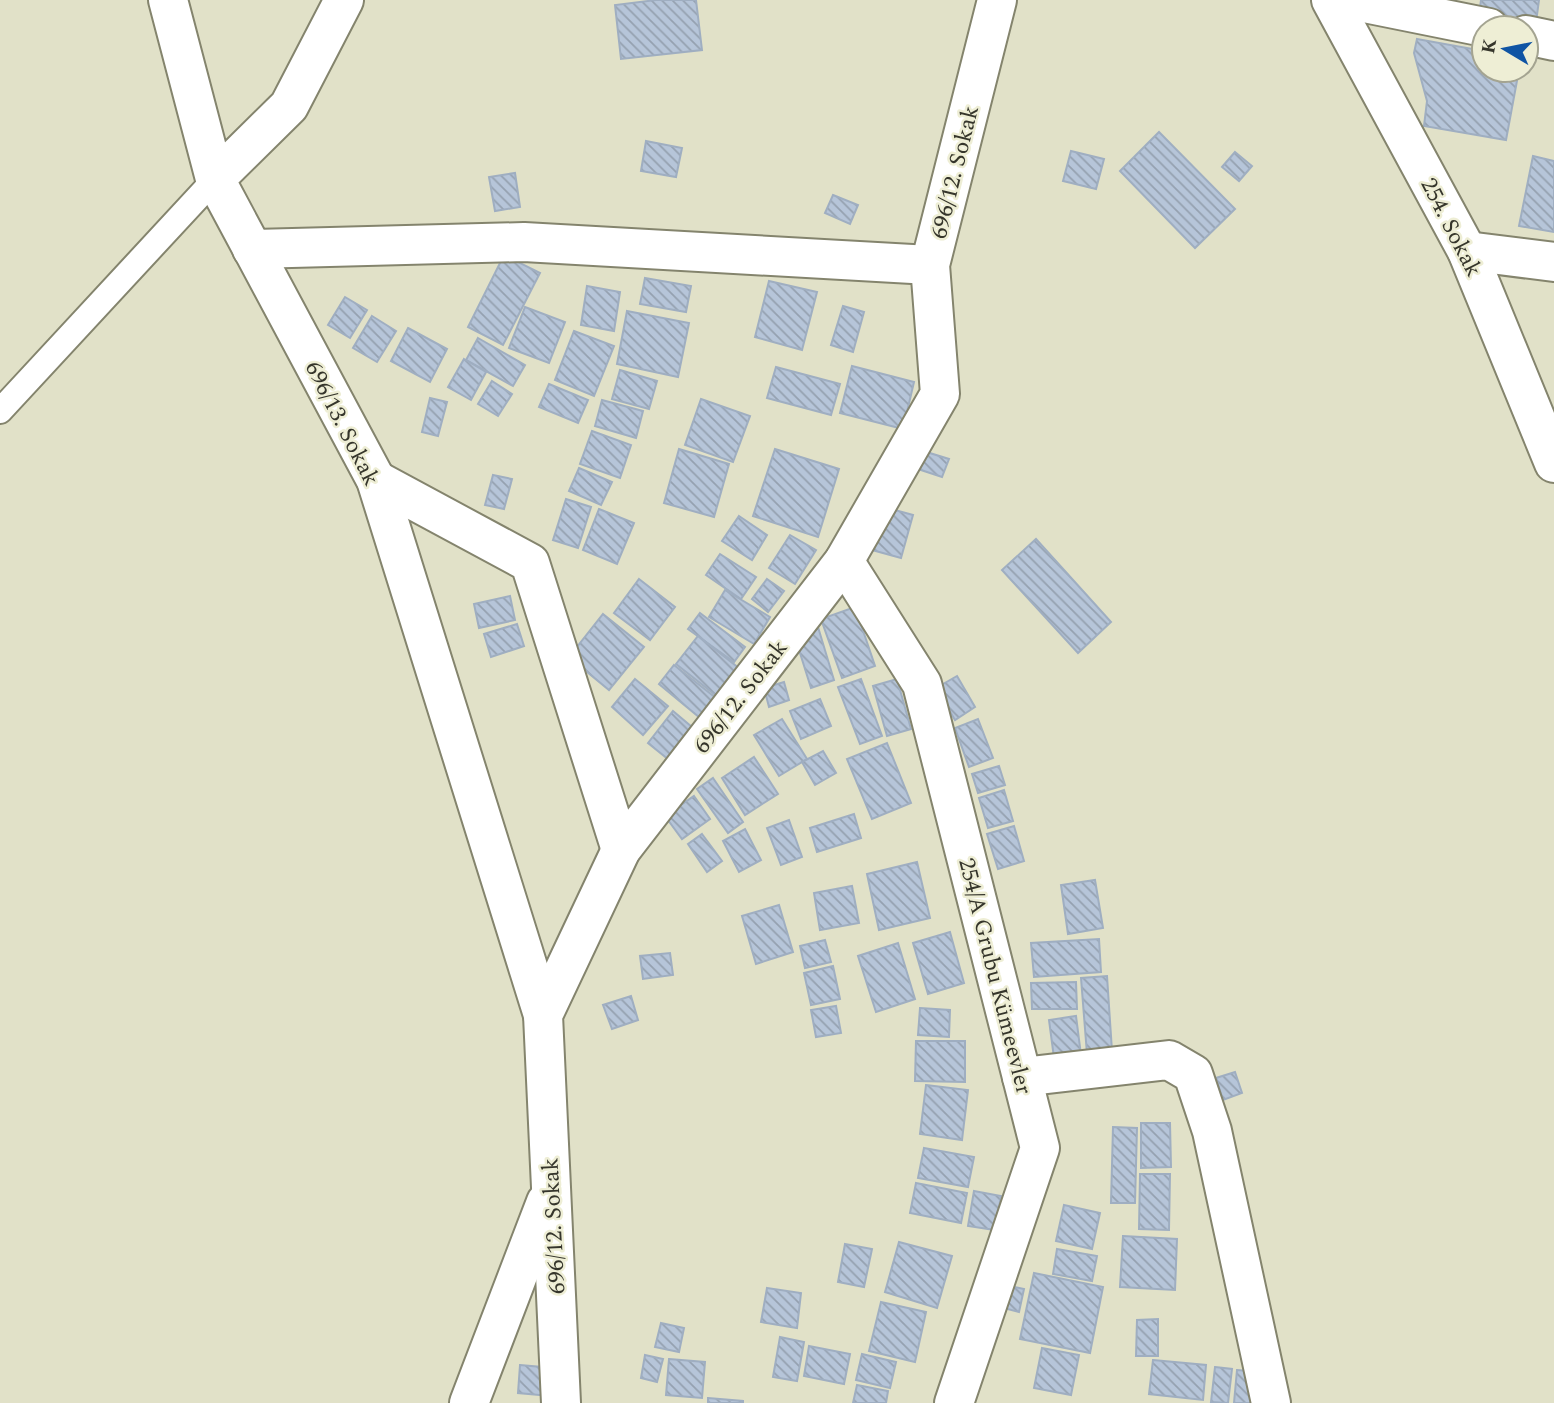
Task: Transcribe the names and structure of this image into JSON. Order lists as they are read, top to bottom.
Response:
{
  "streets": {
    "street": [
      "696/12. Sokak",
      "254. Sokak",
      "696/13. Sokak",
      "254/A Grubu Kümeevler"
    ]
  },
  "crossings": [
    ["696/12. Sokak", "696/13. Sokak"],
    ["696/12. Sokak", "254/A Grubu Kümeevler"]
  ],
  "north": "left"
}
